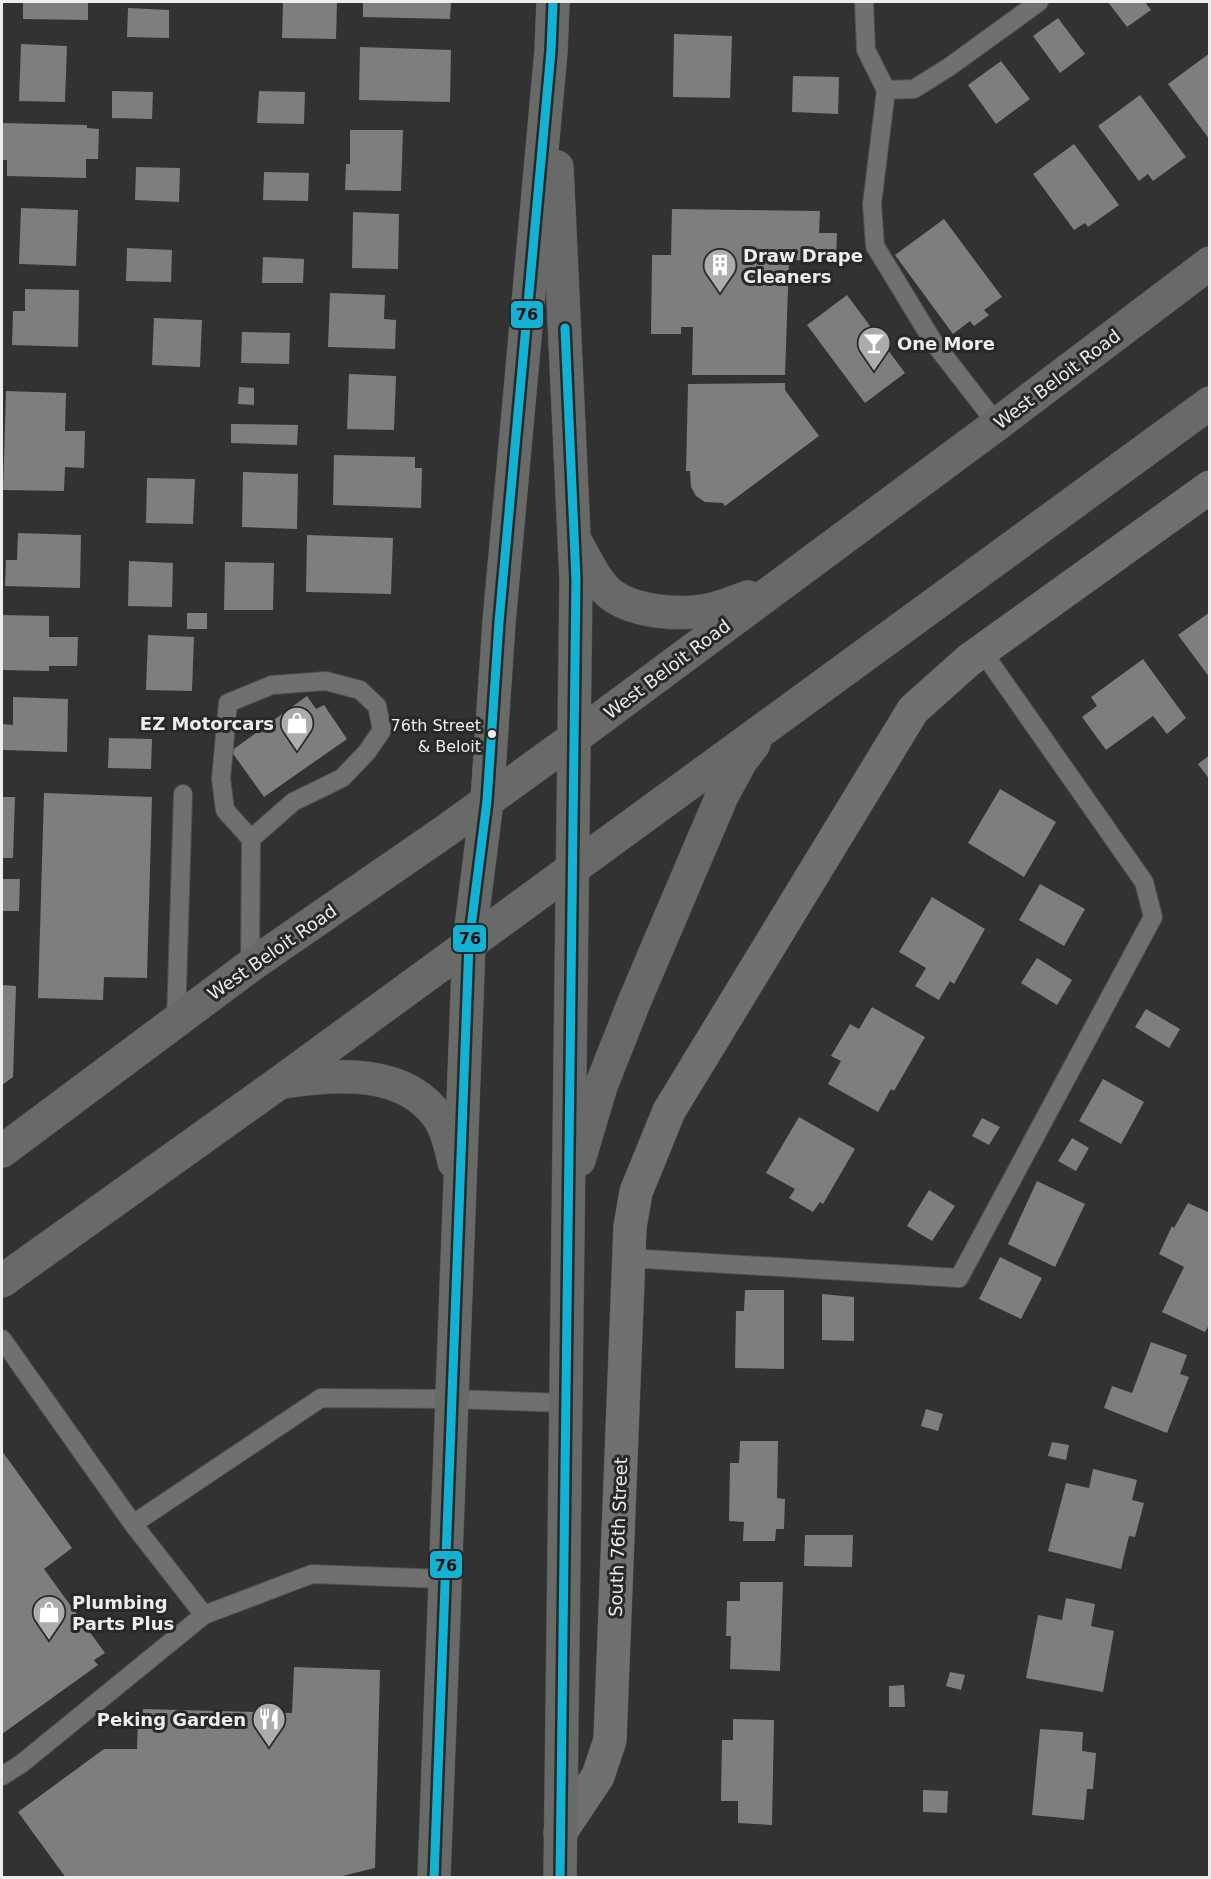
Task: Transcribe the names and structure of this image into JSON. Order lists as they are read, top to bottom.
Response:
{
  "streets": {
    "main road": ["West Beloit Road"],
    "street": ["South 76th Street"]
  },
  "places": {
    "building": ["Draw Drape Cleaners"],
    "bar": ["One More"],
    "other": ["76th Street & Beloit"],
    "shop": ["EZ Motorcars", "Plumbing Parts Plus"],
    "restaurant": ["Peking Garden"]
  },
  "lines": ["transit line 76"]
}
